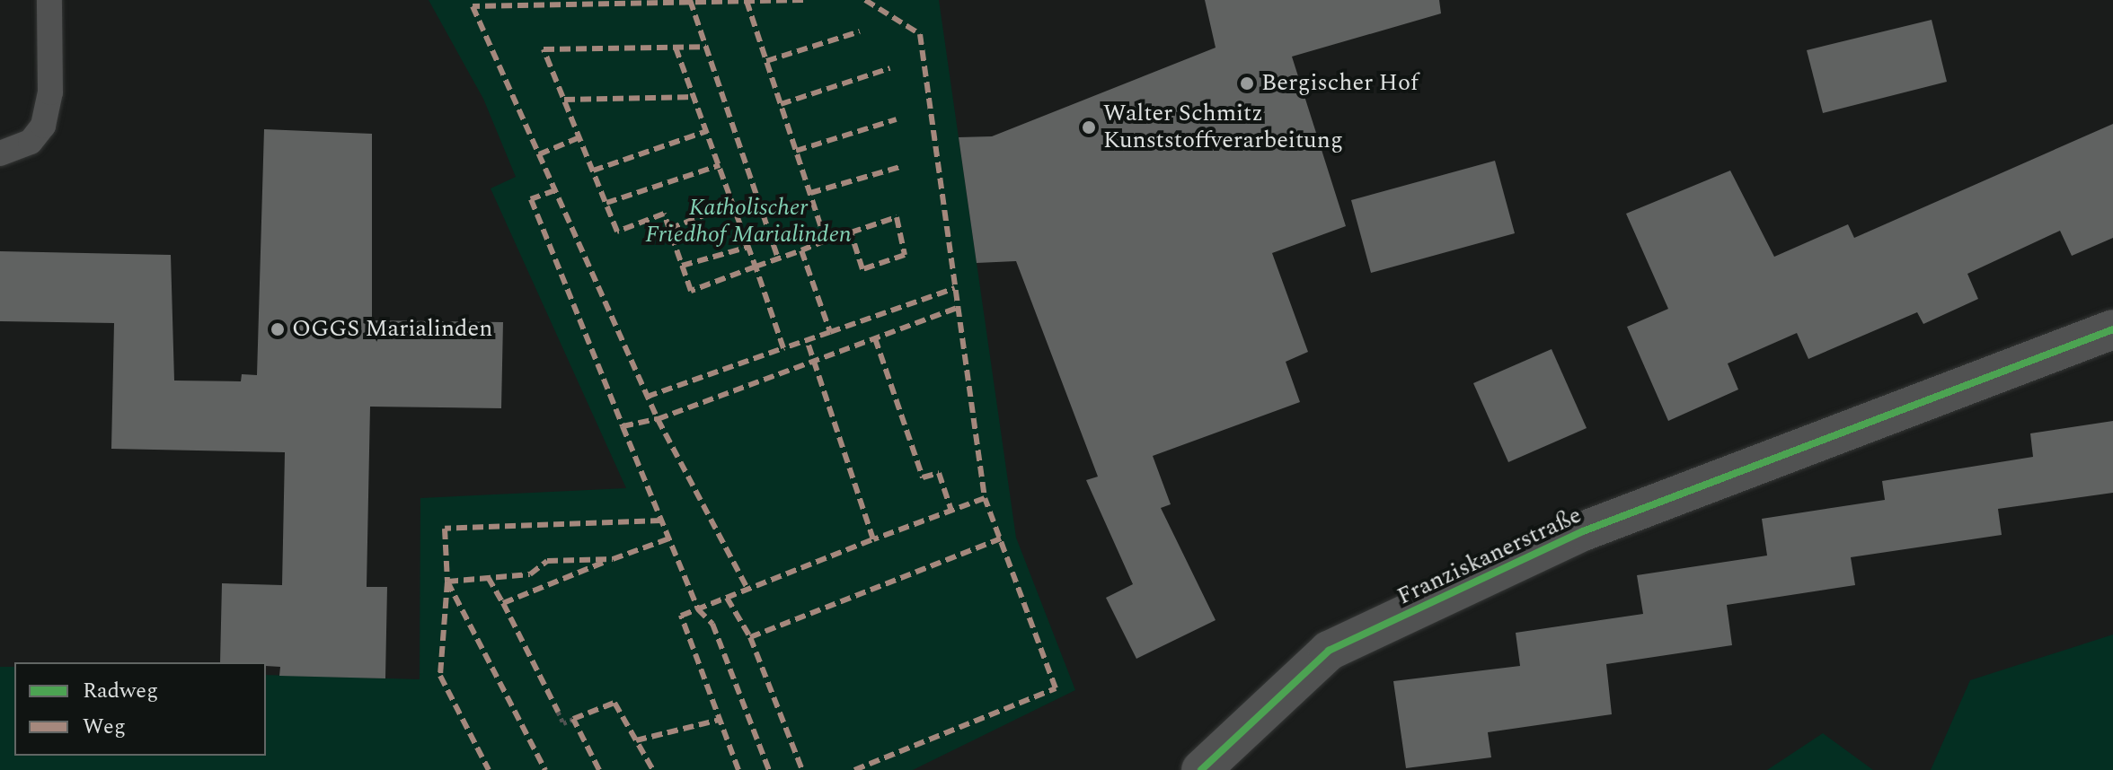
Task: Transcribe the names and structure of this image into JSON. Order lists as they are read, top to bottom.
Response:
{
  "streets": {
    "street": ["Franziskanerstraße"]
  },
  "parks": ["Katholischer Friedhof Marialinden"],
  "places": ["Bergischer Hof", "Walter Schmitz Kunststoffverarbeitung", "OGGS Marialinden"],
  "legend": ["Radweg", "Weg"]
}
